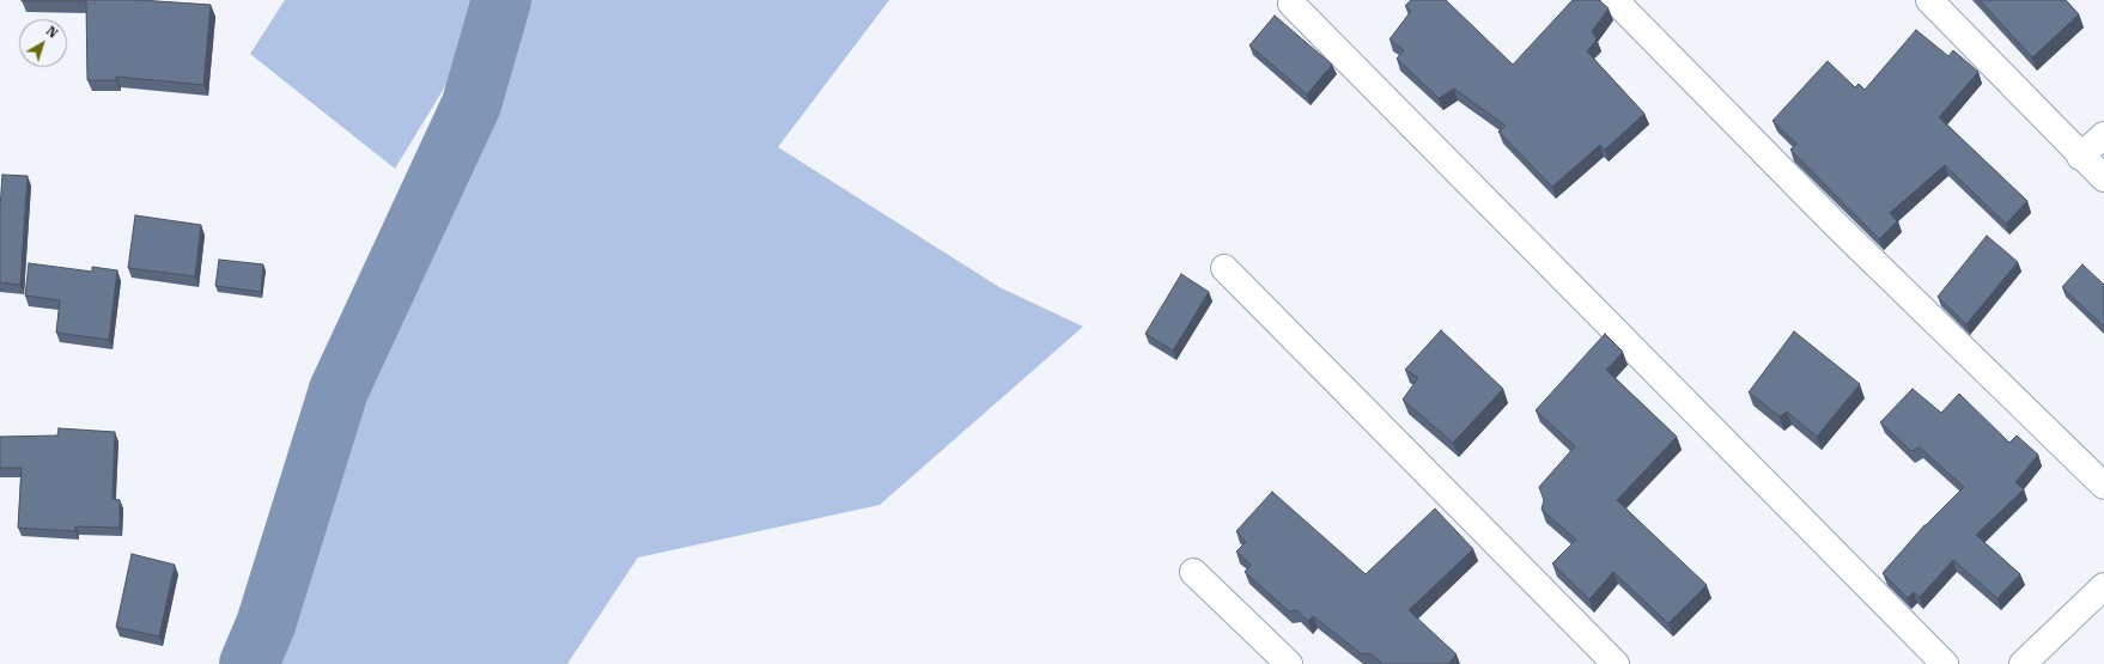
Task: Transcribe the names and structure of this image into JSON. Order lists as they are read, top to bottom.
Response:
{
  "north": "top right"
}
